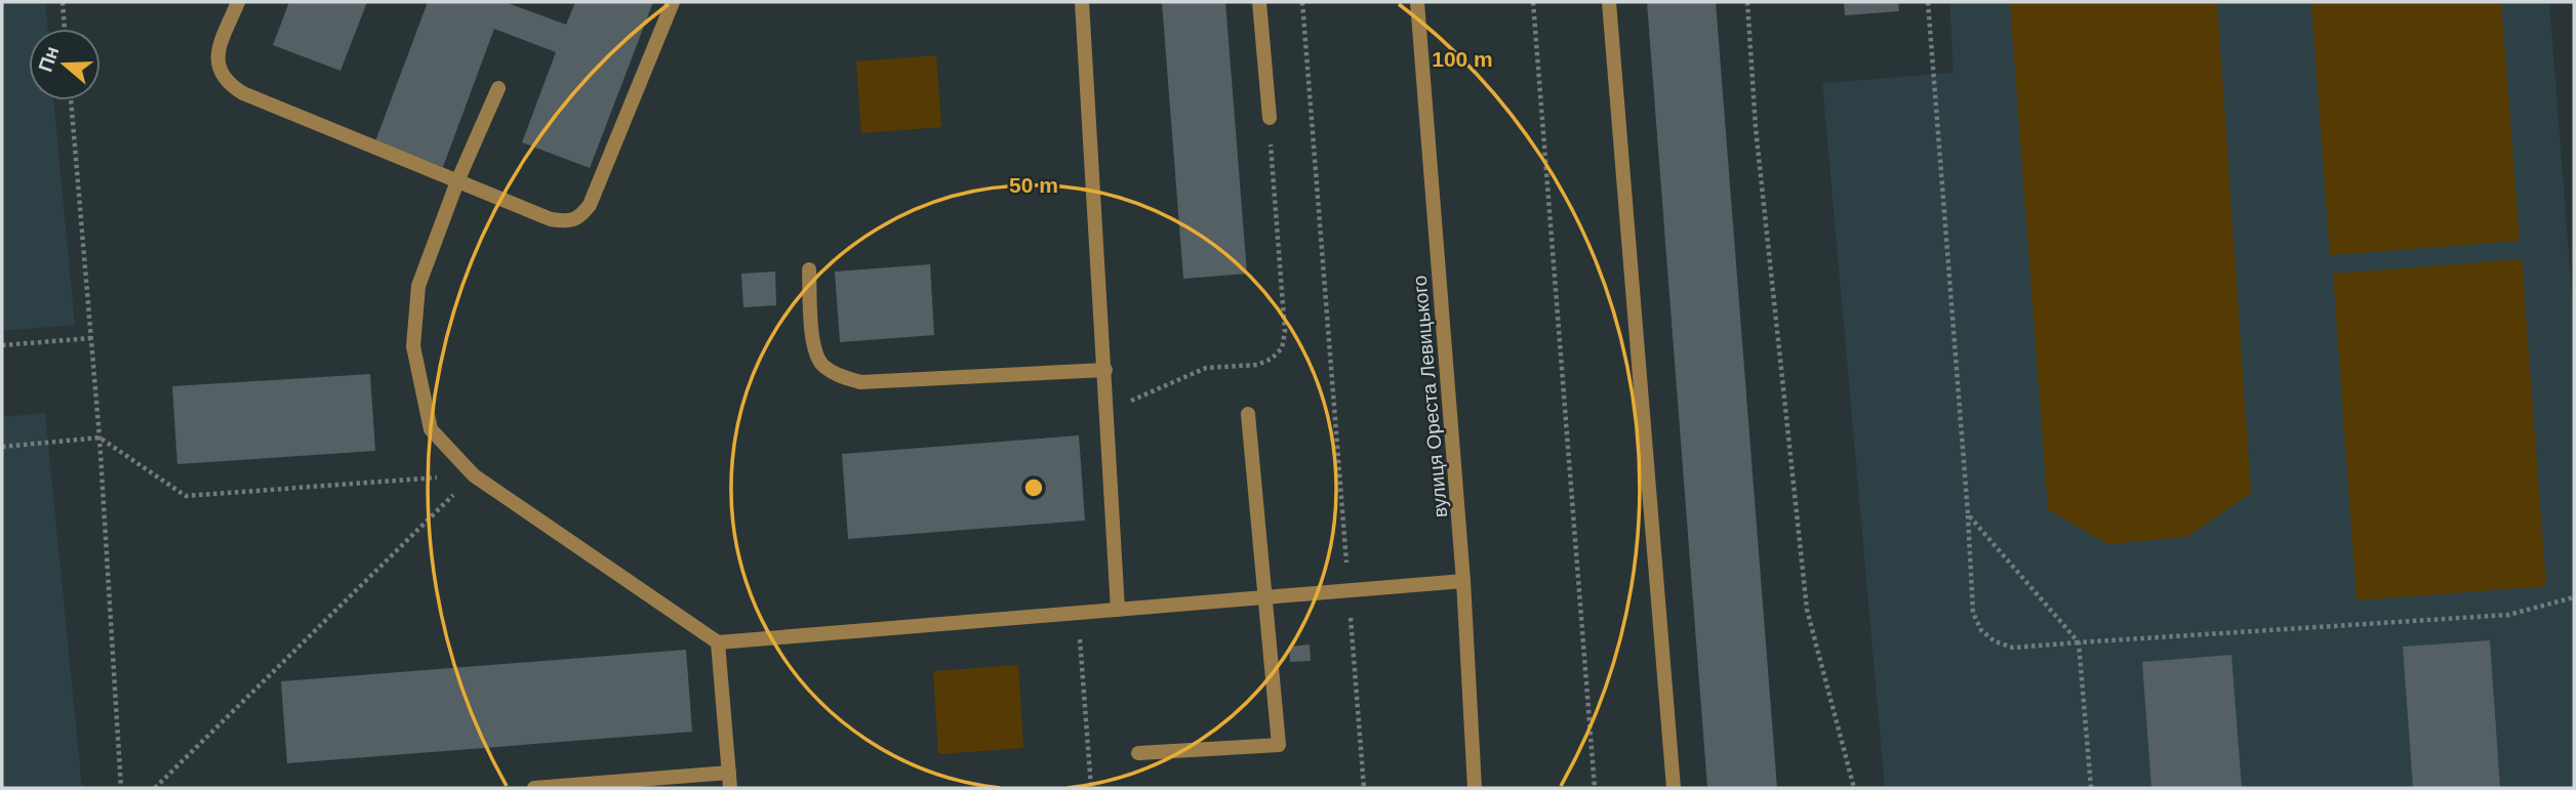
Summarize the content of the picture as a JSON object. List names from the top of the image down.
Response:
{
  "streets": {
    "street": ["вулиця Ореста Левицького"]
  },
  "north": "left",
  "rings": ["100 m", "50 m"]
}
